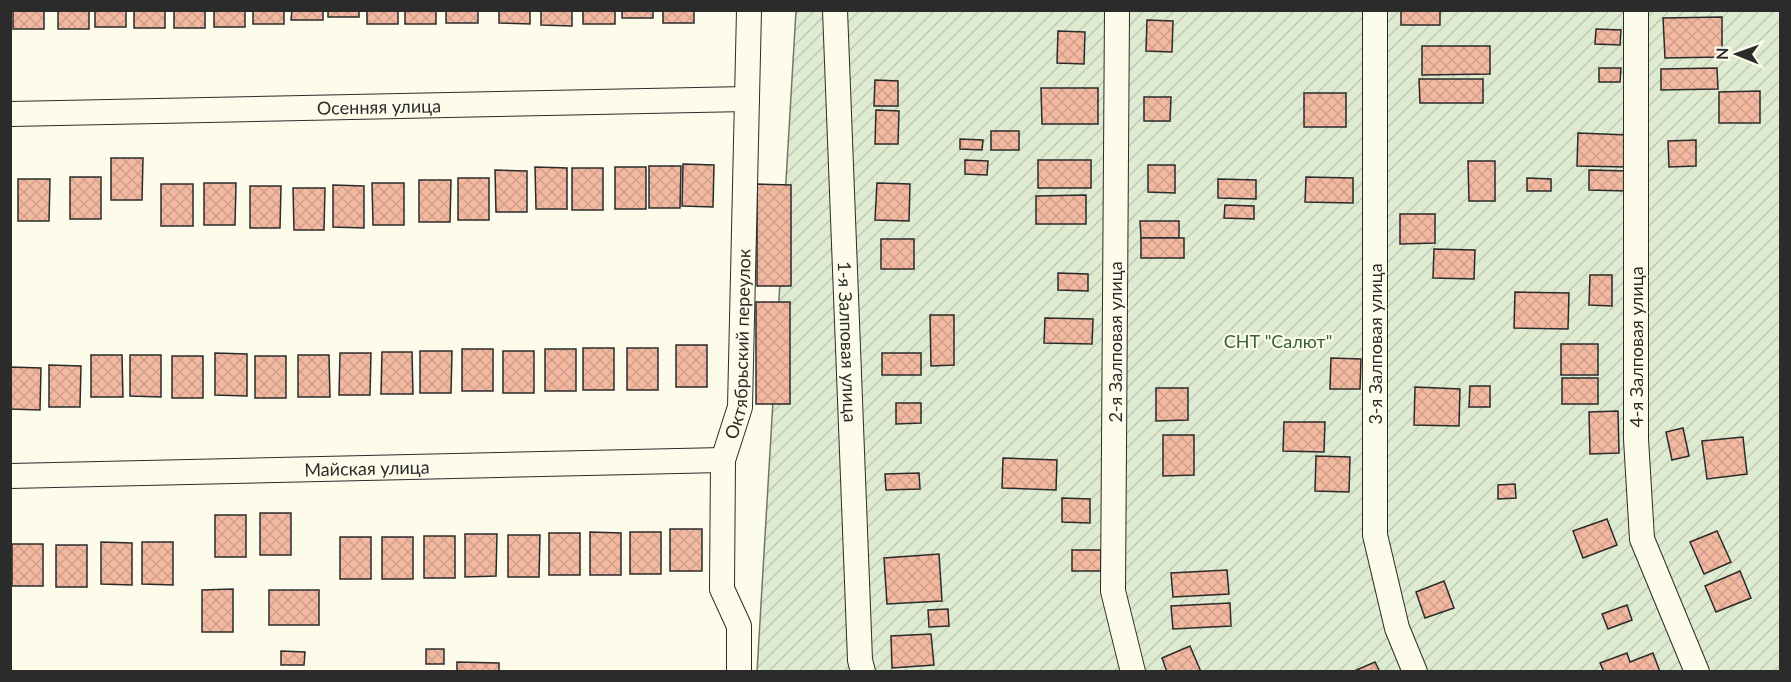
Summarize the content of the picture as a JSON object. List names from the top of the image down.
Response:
{
  "streets": {
    "street": [
      "Осенняя улица",
      "1-я Залповая улица",
      "2-я Залповая улица",
      "Октябрьский переулок",
      "3-я Залповая улица",
      "4-я Залповая улица",
      "Майская улица"
    ]
  },
  "crossings": [
    ["Осенняя улица", "Октябрьский переулок"],
    ["Октябрьский переулок", "Майская улица"]
  ],
  "parks": ["СНТ \"Салют\""],
  "north": "left"
}
